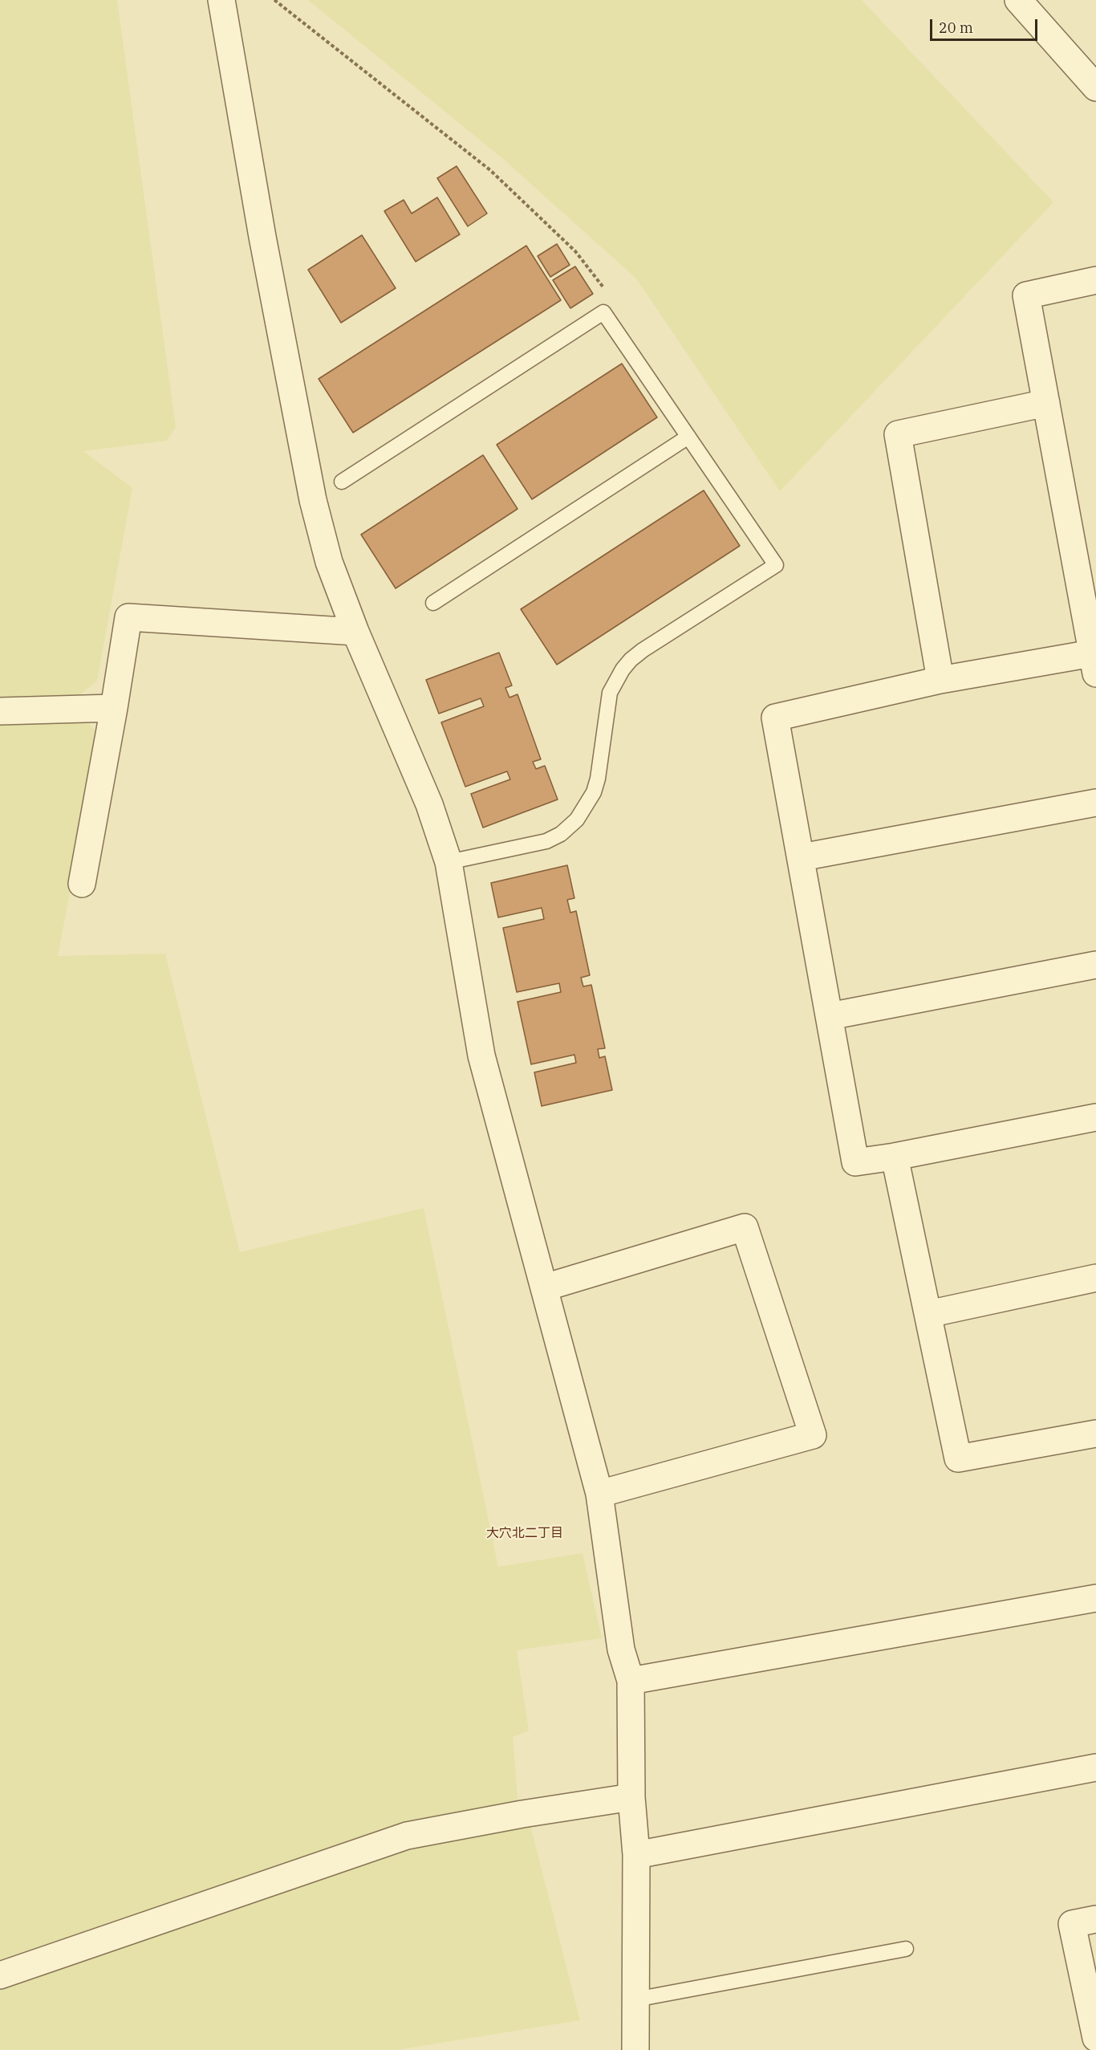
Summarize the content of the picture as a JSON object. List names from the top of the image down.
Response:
{
  "districts": ["大穴北二丁目"],
  "scale_bar": "20 m"
}
